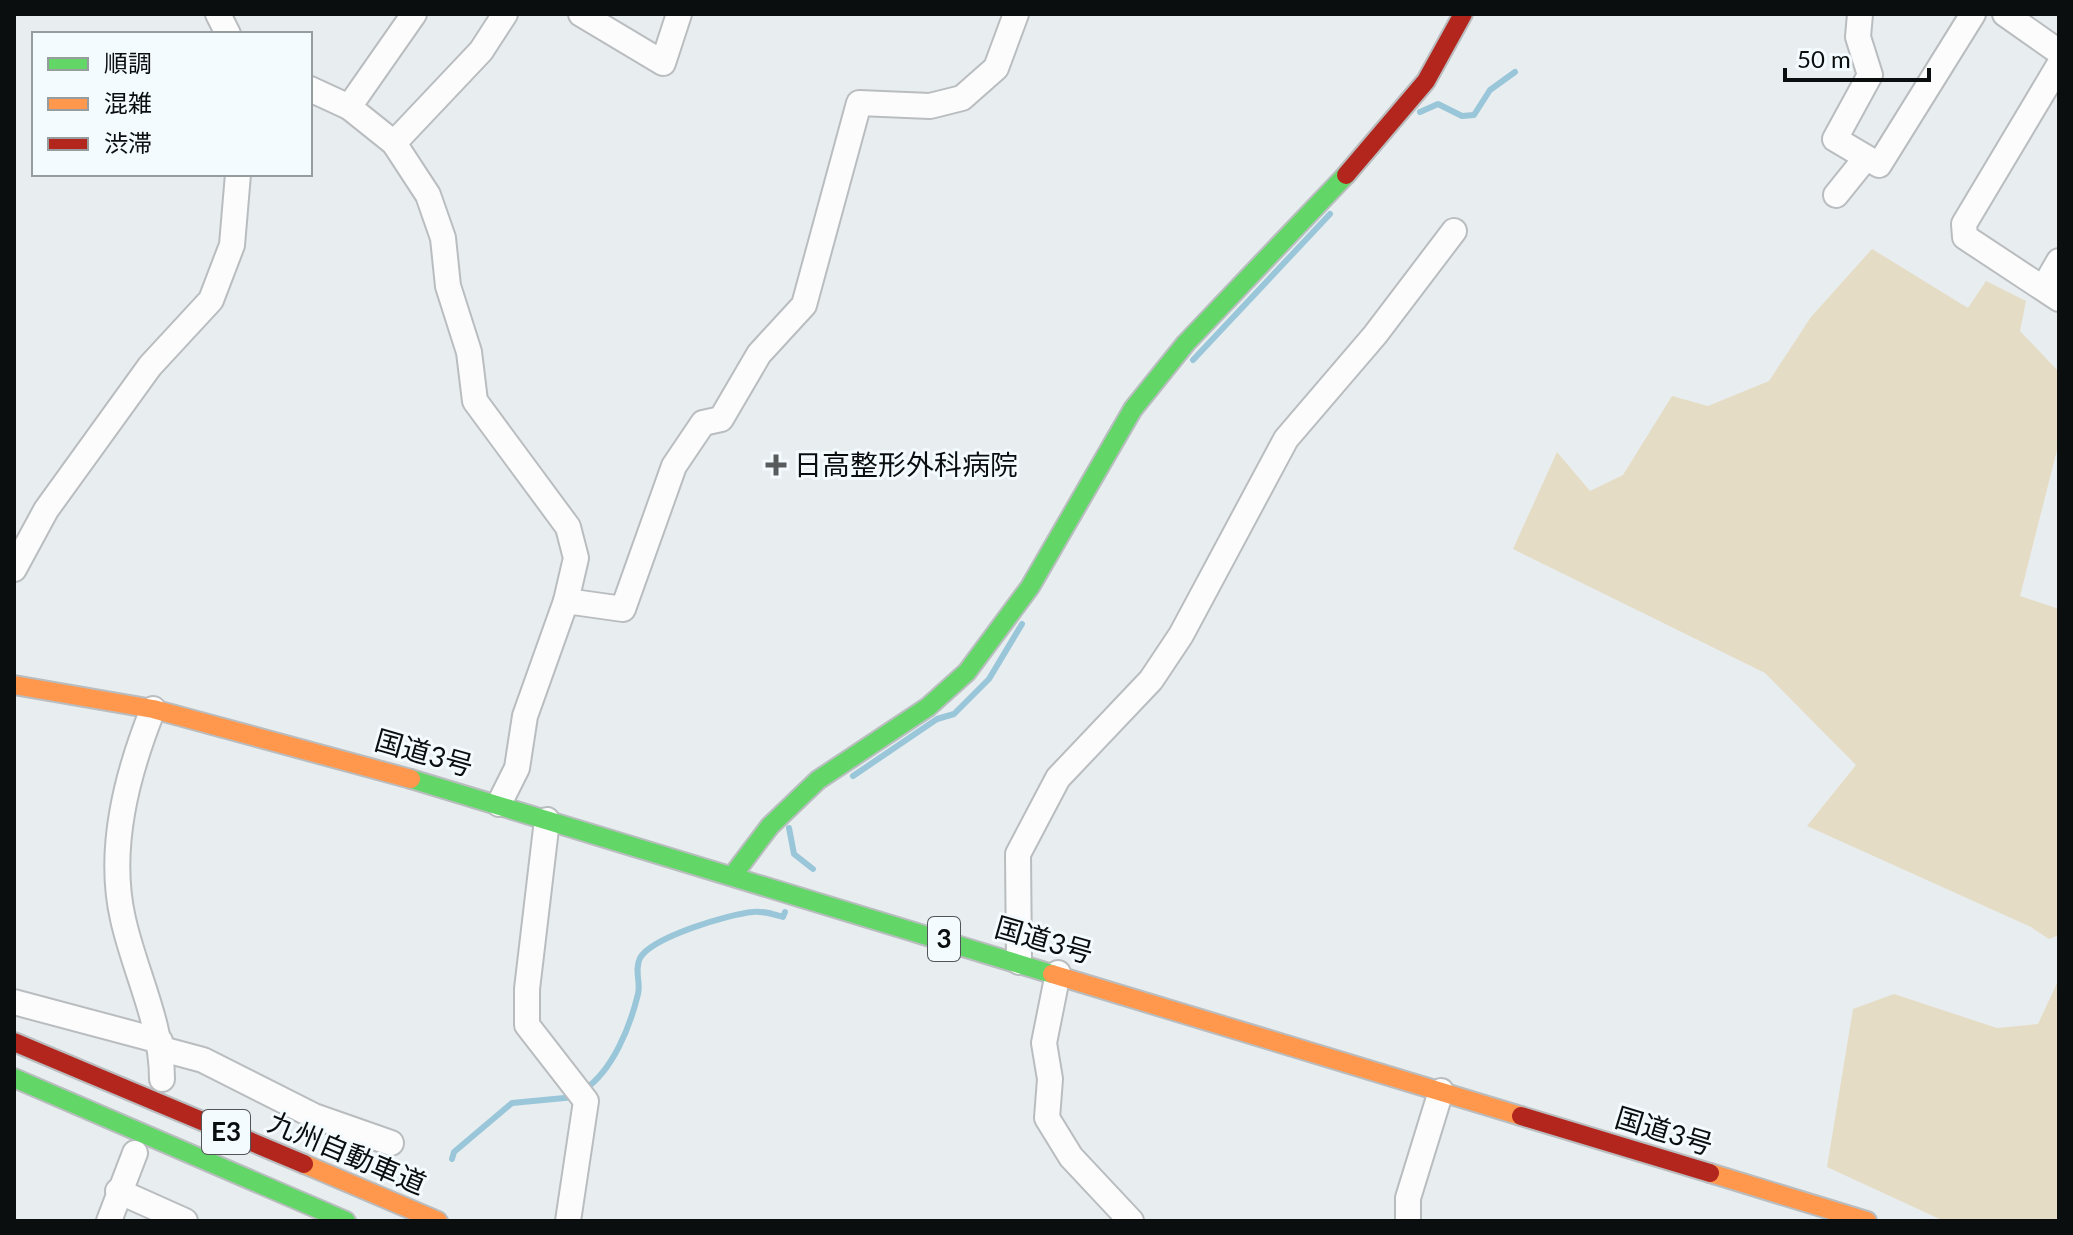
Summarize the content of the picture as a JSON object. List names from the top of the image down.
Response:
{
  "streets": {
    "main road": [
      "国道3号",
      "3",
      "E3",
      "九州自動車道"
    ]
  },
  "places": {
    "health": ["日高整形外科病院"]
  },
  "legend": ["順調", "混雑", "渋滞"],
  "scale_bar": "50 m"
}
